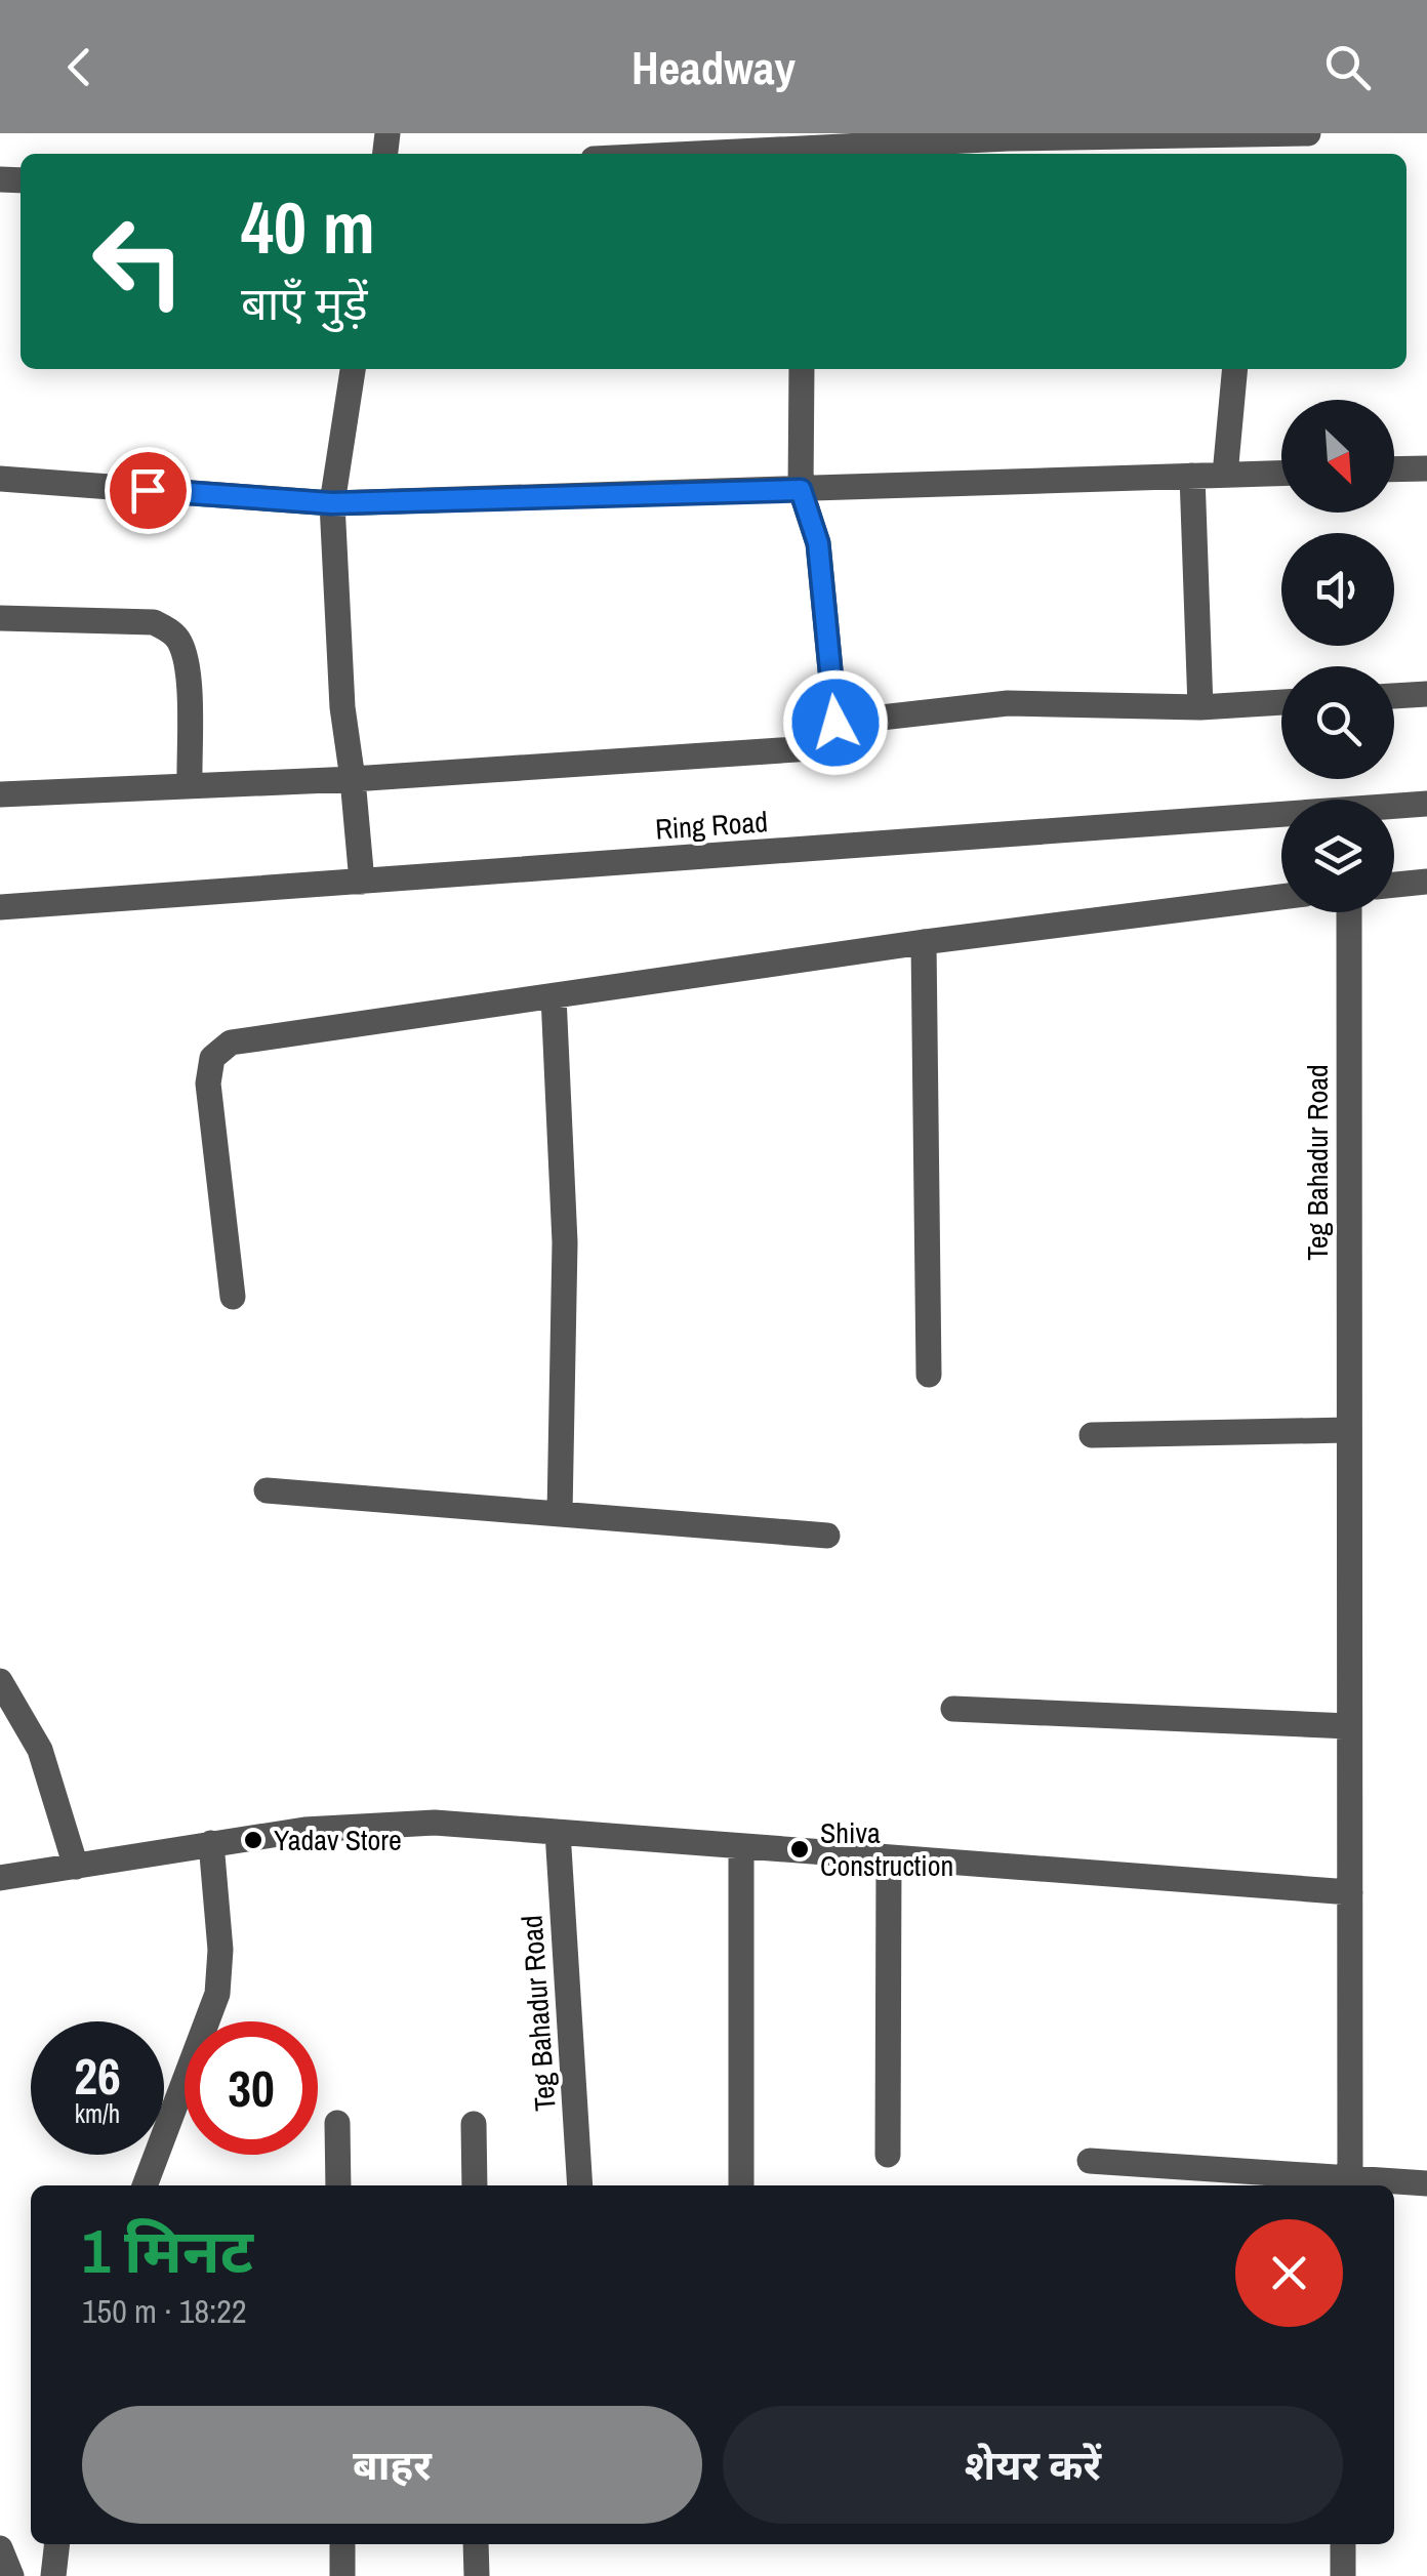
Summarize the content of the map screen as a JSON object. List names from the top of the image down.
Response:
{
  "streets": {
    "street": ["Ring Road", "Teg Bahadur Road"]
  },
  "places": ["Yadav Store", "Shiva Construction"],
  "north": "bottom right",
  "page": {
    "header": "Headway",
    "turn": ["40 m", "बाएँ मुड़ें"],
    "speed": "26 km/h",
    "limit": "30",
    "heading": ["1 मिनट", "150 m · 18:22"],
    "buttons": ["बाहर", "शेयर करें"]
  }
}
